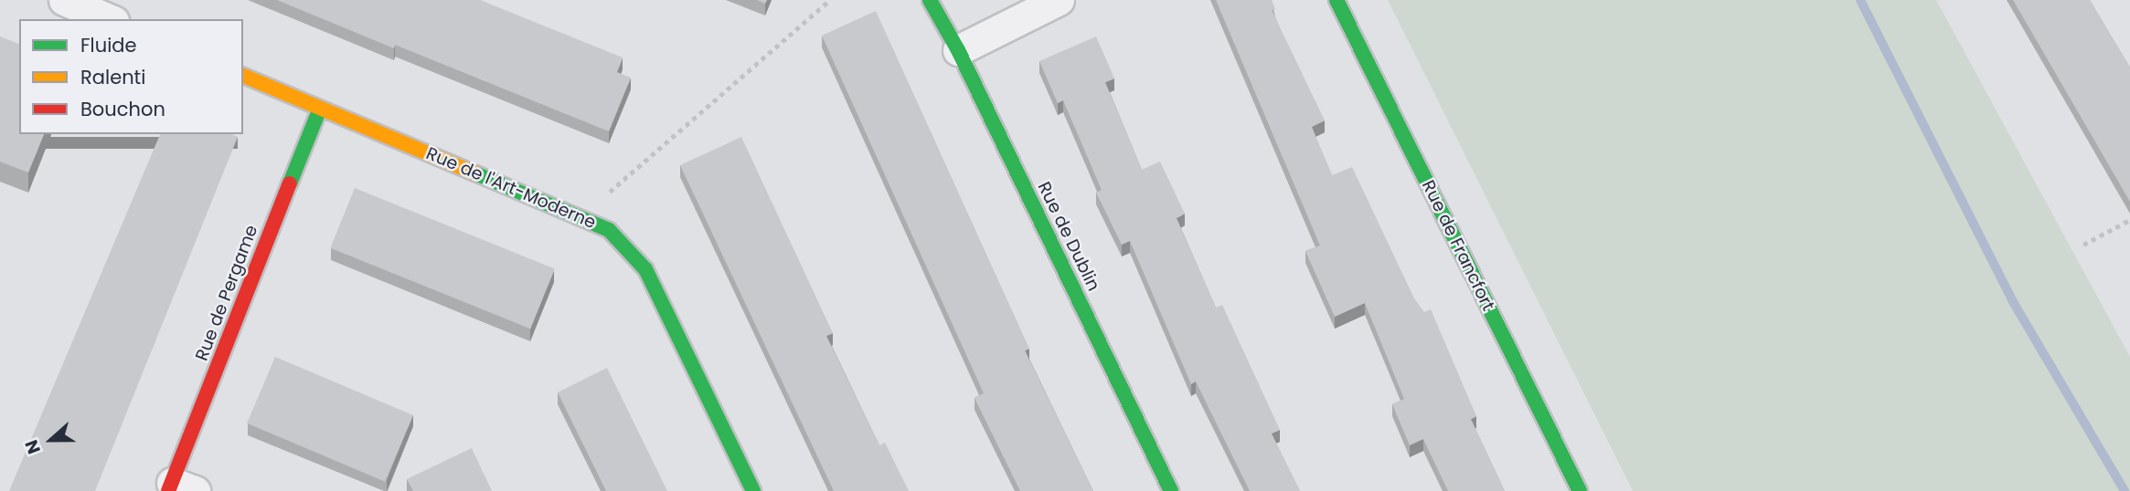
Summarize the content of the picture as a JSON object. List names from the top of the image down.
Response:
{
  "streets": {
    "street": [
      "Rue de l'Art-Moderne",
      "Rue de Dublin",
      "Rue de Francfort",
      "Rue de Pergame"
    ]
  },
  "crossings": [
    ["Rue de l'Art-Moderne", "Rue de Pergame"]
  ],
  "legend": ["Fluide", "Ralenti", "Bouchon"],
  "north": "left"
}
